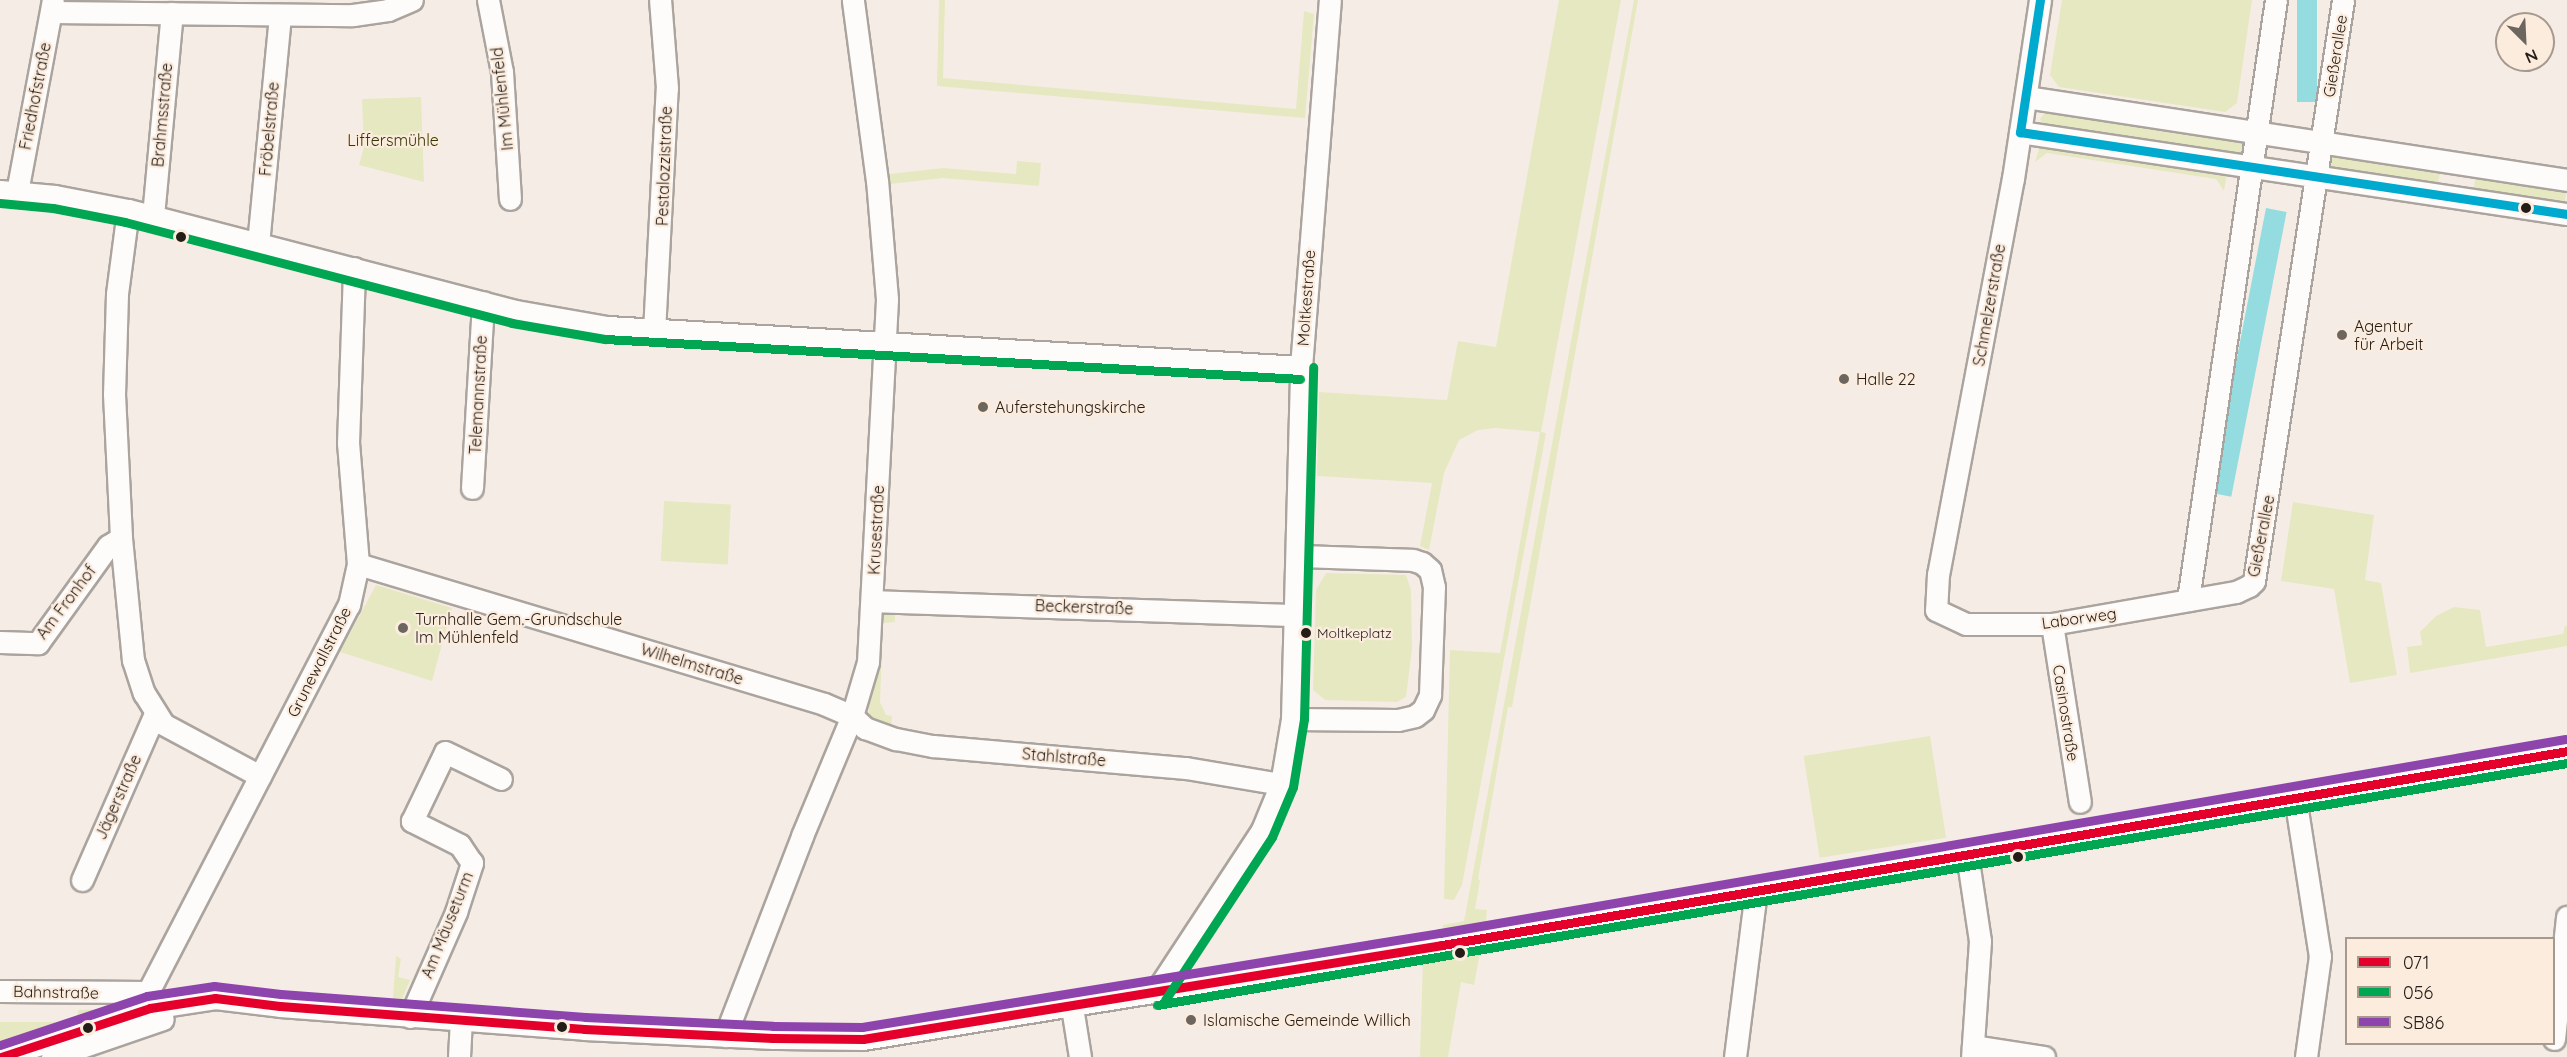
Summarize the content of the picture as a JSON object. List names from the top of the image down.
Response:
{
  "streets": {
    "street": [
      "Gießerallee",
      "Friedhofstraße",
      "Im Mühlenfeld",
      "Brahmsstraße",
      "Fröbelstraße",
      "Pestalozzistraße",
      "Moltkestraße",
      "Schmelzerstraße",
      "Telemannstraße",
      "Krusestraße",
      "Am Fronhof",
      "Beckerstraße",
      "Laborweg",
      "Grunewallstraße",
      "Wilhelmstraße",
      "Casinostraße",
      "Stahlstraße",
      "Jägerstraße",
      "Am Mäuseturm",
      "Bahnstraße"
    ]
  },
  "crossings": [
    ["Gießerallee", "Laborweg"],
    ["Moltkestraße", "Beckerstraße"],
    ["Moltkestraße", "Stahlstraße"],
    ["Moltkestraße", "Bahnstraße"],
    ["Schmelzerstraße", "Laborweg"],
    ["Krusestraße", "Beckerstraße"],
    ["Krusestraße", "Wilhelmstraße"],
    ["Krusestraße", "Stahlstraße"],
    ["Krusestraße", "Bahnstraße"],
    ["Laborweg", "Casinostraße"],
    ["Grunewallstraße", "Wilhelmstraße"],
    ["Grunewallstraße", "Bahnstraße"],
    ["Wilhelmstraße", "Stahlstraße"],
    ["Am Mäuseturm", "Bahnstraße"]
  ],
  "parks": ["Liffersmühle"],
  "places": [
    "Agentur für Arbeit",
    "Halle 22",
    "Auferstehungskirche",
    "Turnhalle Gem.-Grundschule Im Mühlenfeld",
    "Moltkeplatz",
    "Islamische Gemeinde Willich"
  ],
  "lines": ["transit line 056", "transit line SB86", "transit line 071"],
  "legend": ["071", "056", "SB86"],
  "north": "bottom right"
}
